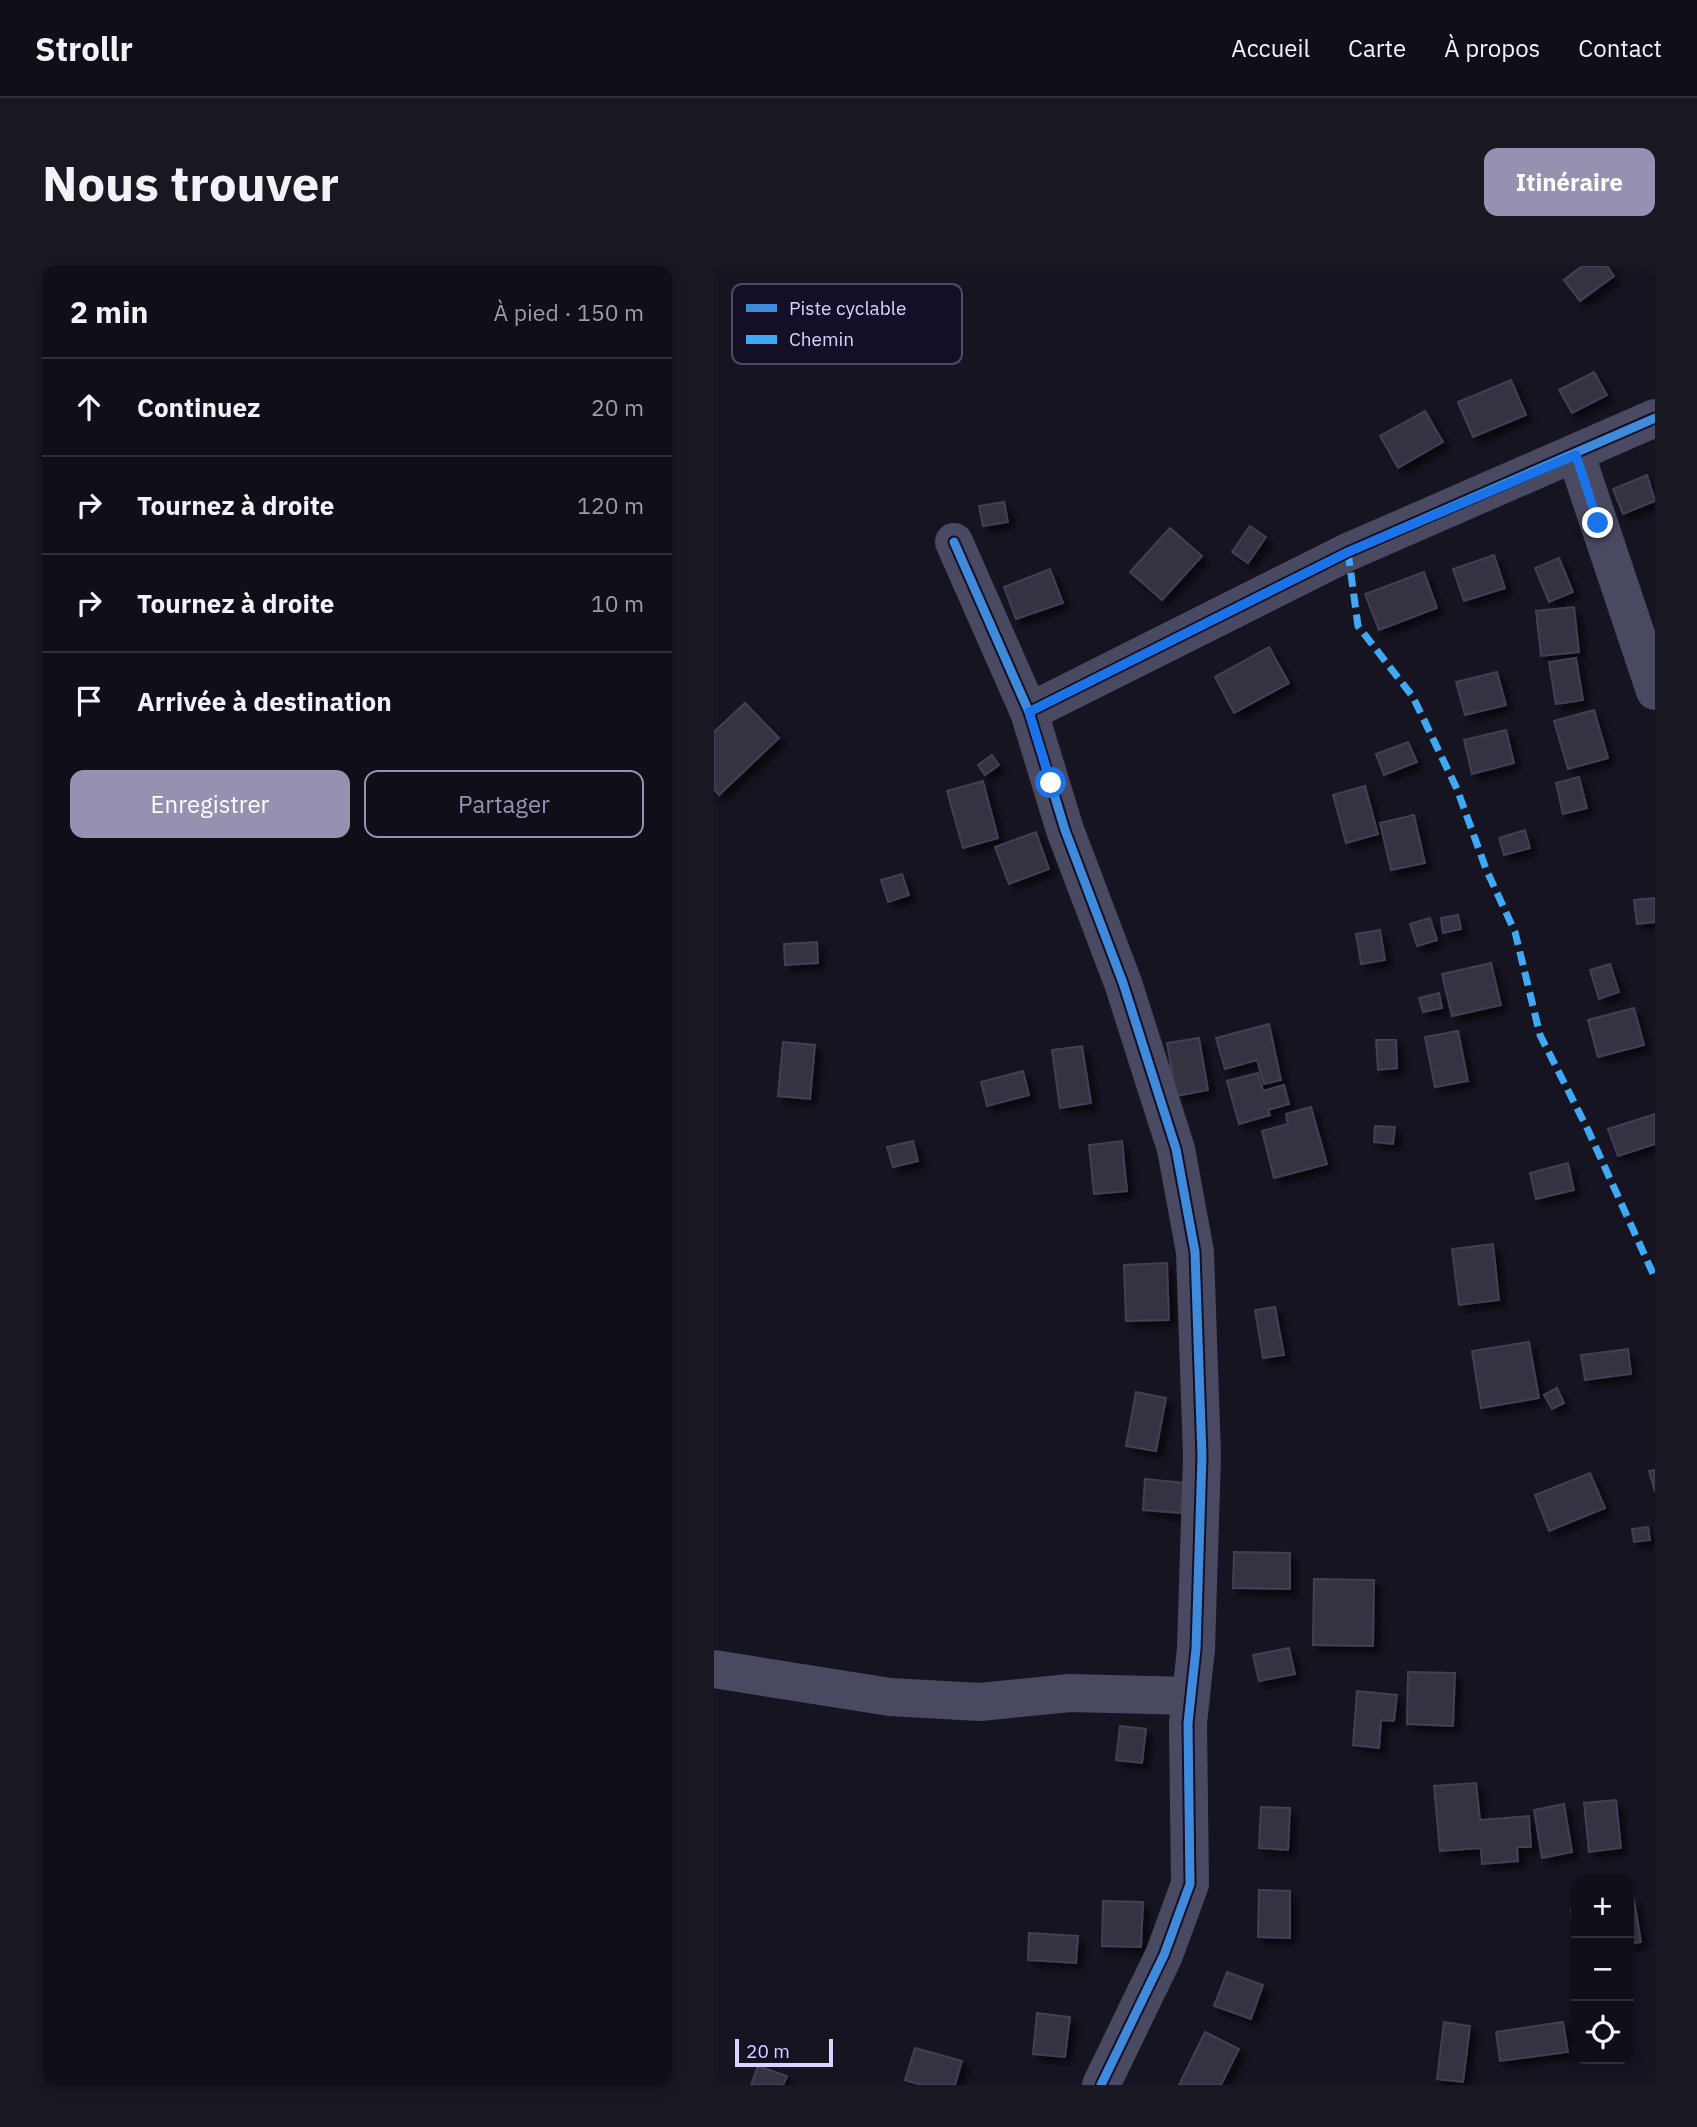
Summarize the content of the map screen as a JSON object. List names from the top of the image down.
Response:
{
  "legend": ["Piste cyclable", "Chemin"],
  "scale_bar": "20 m",
  "page": {
    "header": "Strollr",
    "nav": [
      "Accueil",
      "Carte",
      "À propos",
      "Contact"
    ],
    "buttons": [
      "Itinéraire",
      ["Enregistrer", "Partager"]
    ],
    "title": "Nous trouver",
    "heading": ["2 min", "À pied · 150 m"],
    "list": [
      ["Continuez", "20 m"],
      ["Tournez à droite", "120 m"],
      ["Tournez à droite", "10 m"],
      "Arrivée à destination"
    ],
    "map_buttons": ["+", "−"],
    "scale": "20 m"
  }
}
